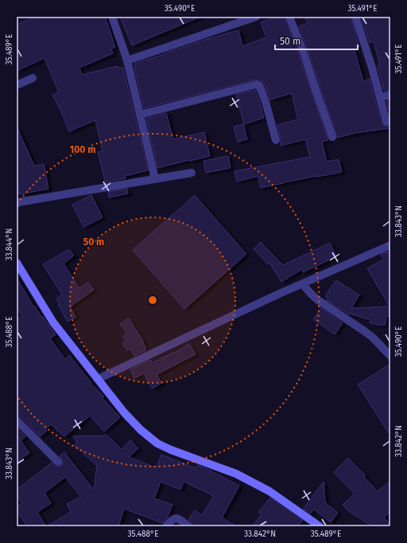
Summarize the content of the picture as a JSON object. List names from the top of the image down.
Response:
{
  "scale_bar": "50 m",
  "coordinates": [
    "35.490°E",
    "35.491°E",
    "35.489°E",
    "33.843°N",
    "33.844°N",
    "35.488°E",
    "33.842°N"
  ],
  "rings": ["100 m", "50 m"]
}
